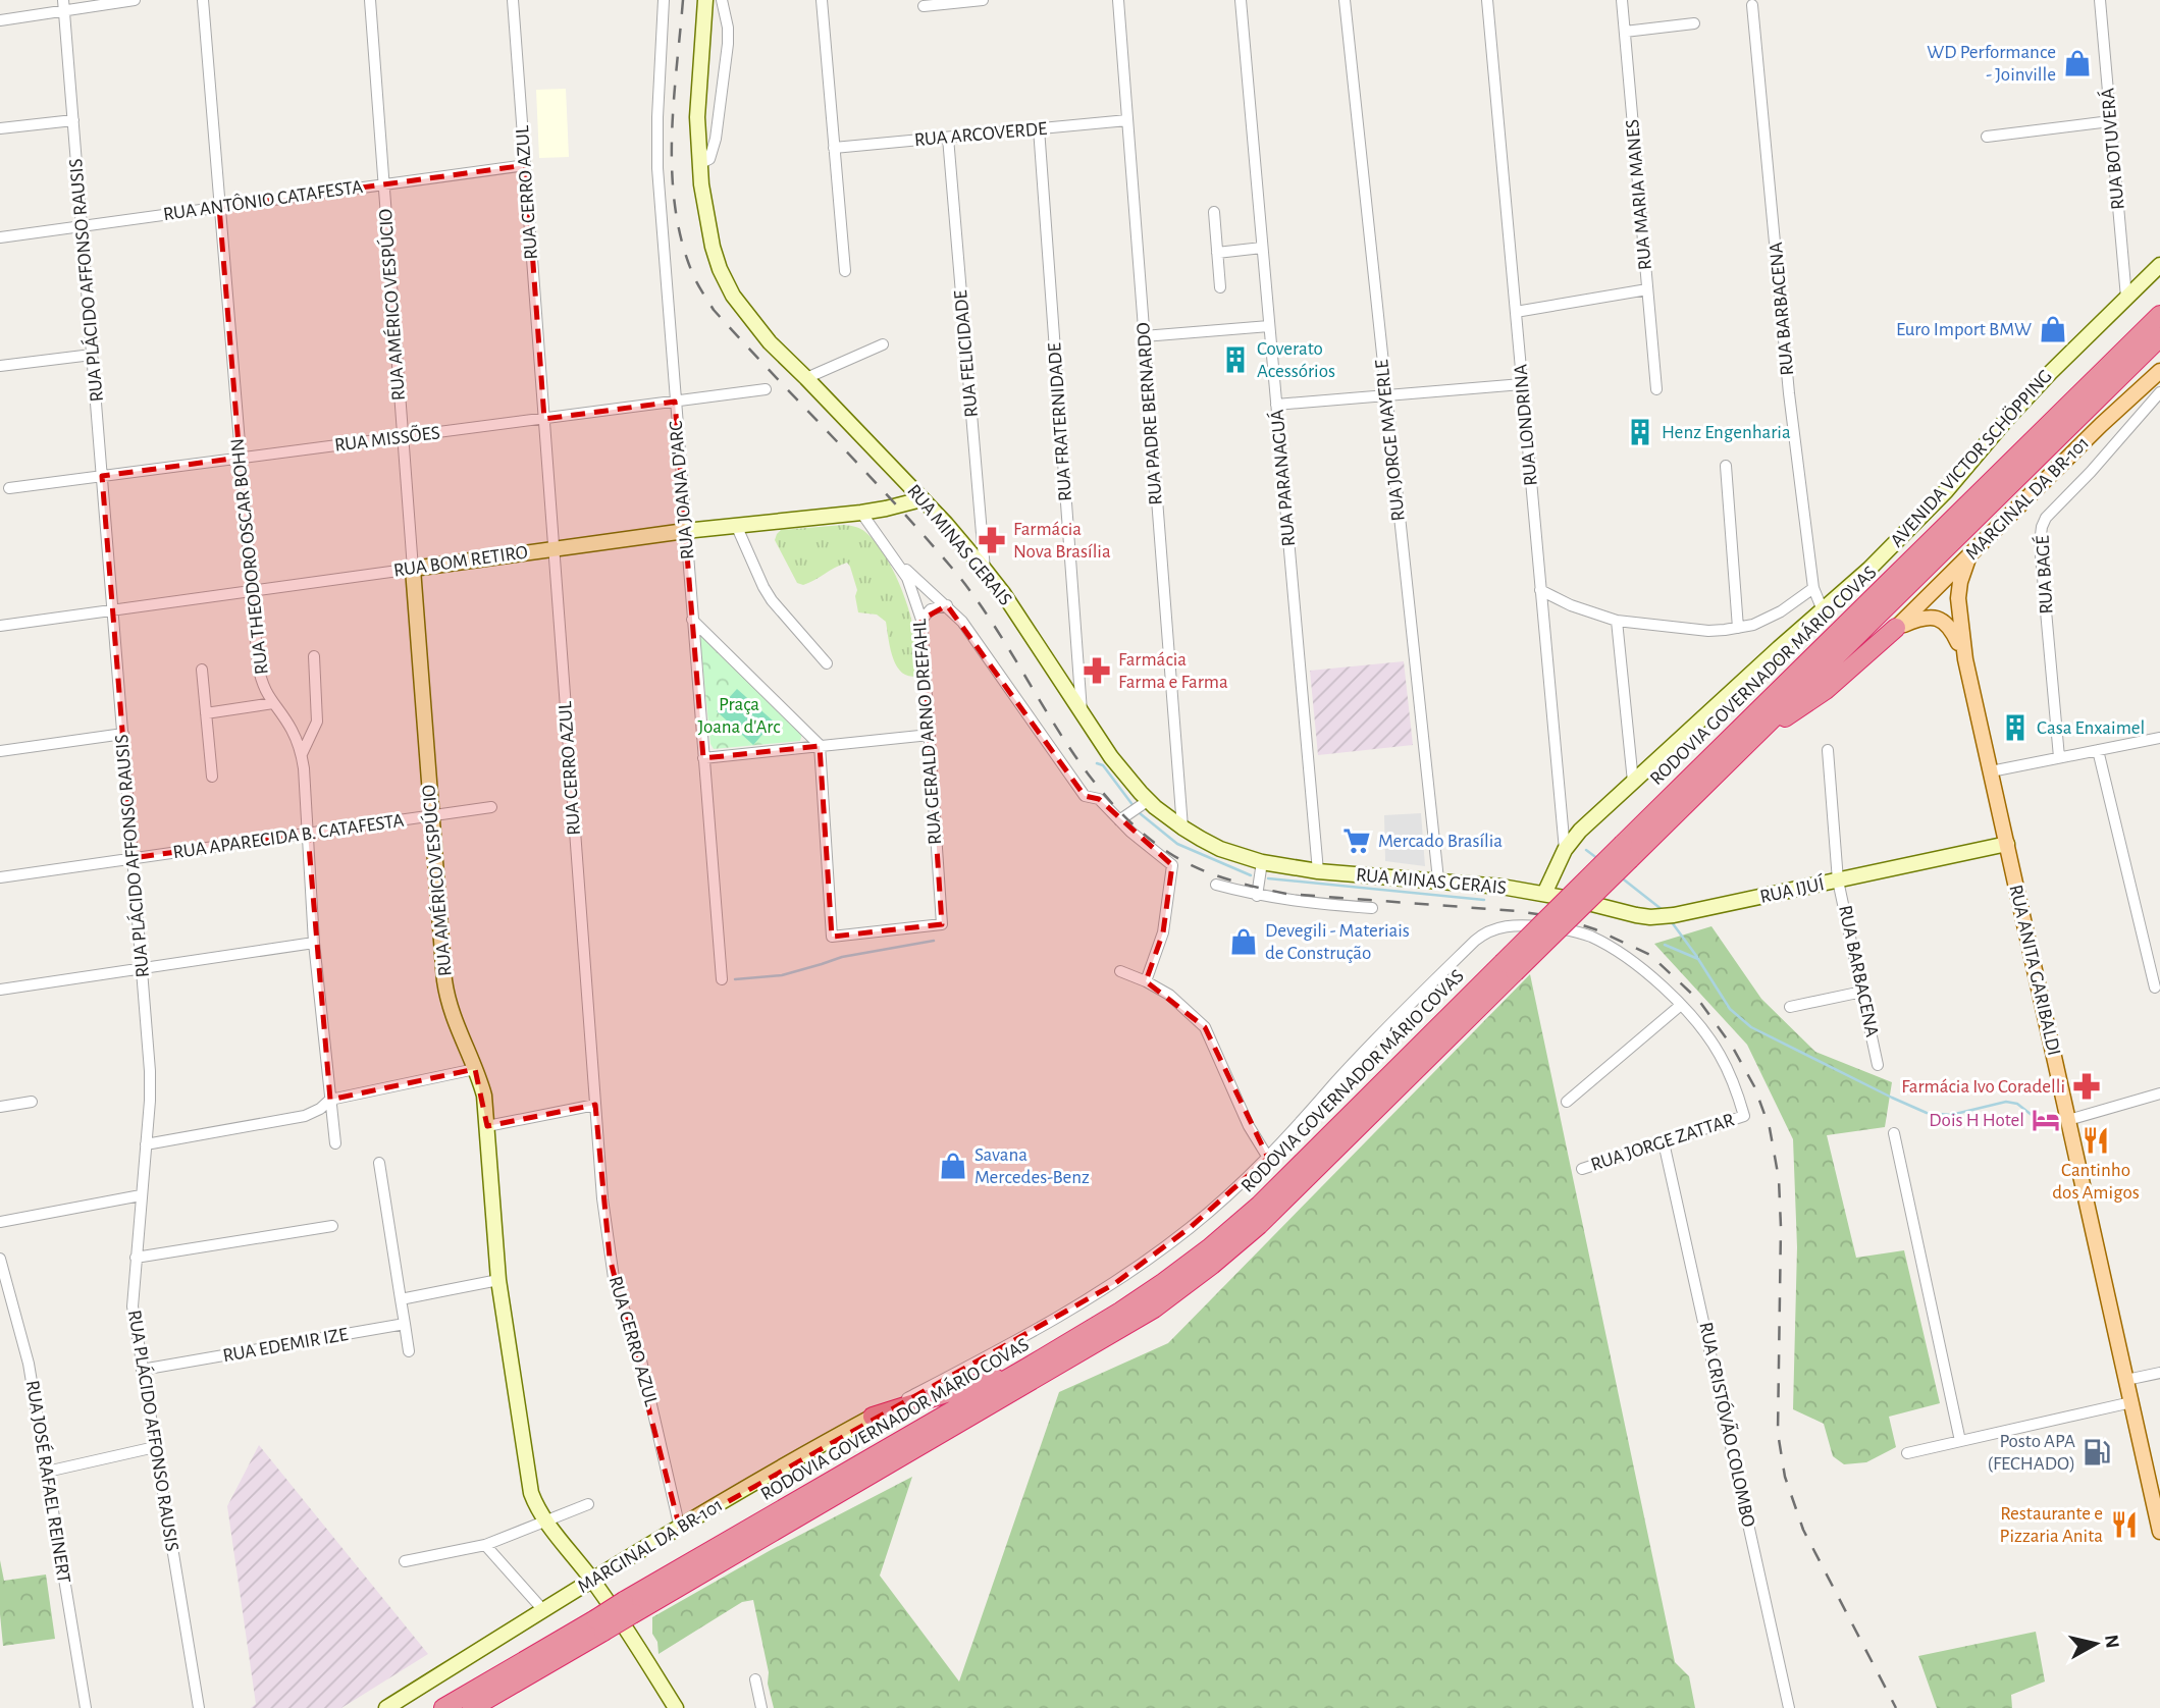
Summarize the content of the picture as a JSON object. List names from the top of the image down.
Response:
{
  "streets": {
    "highway": ["RODOVIA GOVERNADOR MÁRIO COVAS"],
    "main road": [
      "RUA AMÉRICO VESPÚCIO",
      "AVENIDA VICTOR SCHÖPPING",
      "MARGINAL DA BR-101",
      "RUA MINAS GERAIS",
      "RUA BOM RETIRO",
      "RUA IJUÍ",
      "RUA ANITA GARIBALDI"
    ],
    "street": [
      "RUA ARCOVERDE",
      "RUA BOTUVERÁ",
      "RUA CERRO AZUL",
      "RUA MARIA MANES",
      "RUA ANTÔNIO CATAFESTA",
      "RUA PLÁCIDO AFFONSO RAUSIS",
      "RUA BARBACENA",
      "RUA FELICIDADE",
      "RUA PADRE BERNARDO",
      "RUA FRATERNIDADE",
      "RUA LONDRINA",
      "RUA MISSÕES",
      "RUA JORGE MAYERLE",
      "RUA PARANAGUÁ",
      "RUA JOANA D'ARC",
      "RUA THEODORO OSCAR BOHN",
      "RUA BAGÉ",
      "RUA GERALD ARNO DREFAHL",
      "RUA APARECIDA B. CATAFESTA",
      "RUA JORGE ZATTAR",
      "RUA EDEMIR IZE",
      "RUA CRISTÓVÃO COLOMBO",
      "RUA JOSÉ RAFAEL REINERT"
    ]
  },
  "crossings": [
    ["RUA ARCOVERDE", "RUA FELICIDADE"],
    ["RUA ARCOVERDE", "RUA PADRE BERNARDO"],
    ["RUA ARCOVERDE", "RUA FRATERNIDADE"],
    ["RUA BOTUVERÁ", "AVENIDA VICTOR SCHÖPPING"],
    ["RUA CERRO AZUL", "RUA ANTÔNIO CATAFESTA"],
    ["RUA CERRO AZUL", "RUA MISSÕES"],
    ["RUA CERRO AZUL", "MARGINAL DA BR-101"],
    ["RUA CERRO AZUL", "RUA BOM RETIRO"],
    ["RUA ANTÔNIO CATAFESTA", "RUA PLÁCIDO AFFONSO RAUSIS"],
    ["RUA ANTÔNIO CATAFESTA", "RUA AMÉRICO VESPÚCIO"],
    ["RUA ANTÔNIO CATAFESTA", "RUA THEODORO OSCAR BOHN"],
    ["RUA PLÁCIDO AFFONSO RAUSIS", "RUA MISSÕES"],
    ["RUA PLÁCIDO AFFONSO RAUSIS", "RUA BOM RETIRO"],
    ["RUA PLÁCIDO AFFONSO RAUSIS", "RUA APARECIDA B. CATAFESTA"],
    ["RUA PLÁCIDO AFFONSO RAUSIS", "RUA EDEMIR IZE"],
    ["RUA AMÉRICO VESPÚCIO", "RUA MISSÕES"],
    ["RUA AMÉRICO VESPÚCIO", "MARGINAL DA BR-101"],
    ["RUA AMÉRICO VESPÚCIO", "RUA BOM RETIRO"],
    ["RUA AMÉRICO VESPÚCIO", "RUA APARECIDA B. CATAFESTA"],
    ["RUA BARBACENA", "AVENIDA VICTOR SCHÖPPING"],
    ["RUA BARBACENA", "RUA IJUÍ"],
    ["RUA FELICIDADE", "RUA MINAS GERAIS"],
    ["RUA PADRE BERNARDO", "RUA MINAS GERAIS"],
    ["RUA FRATERNIDADE", "RUA MINAS GERAIS"],
    ["RUA LONDRINA", "AVENIDA VICTOR SCHÖPPING"],
    ["RUA MISSÕES", "RUA JOANA D'ARC"],
    ["RUA MISSÕES", "RUA THEODORO OSCAR BOHN"],
    ["RUA JORGE MAYERLE", "RUA MINAS GERAIS"],
    ["AVENIDA VICTOR SCHÖPPING", "RUA MINAS GERAIS"],
    ["RUA PARANAGUÁ", "RUA MINAS GERAIS"],
    ["RUA JOANA D'ARC", "RUA BOM RETIRO"],
    ["MARGINAL DA BR-101", "RUA ANITA GARIBALDI"],
    ["MARGINAL DA BR-101", "RUA JORGE ZATTAR"],
    ["RUA MINAS GERAIS", "RUA BOM RETIRO"],
    ["RUA MINAS GERAIS", "RUA IJUÍ"],
    ["RUA THEODORO OSCAR BOHN", "RUA BOM RETIRO"],
    ["RUA THEODORO OSCAR BOHN", "RUA APARECIDA B. CATAFESTA"],
    ["RUA BOM RETIRO", "RUA GERALD ARNO DREFAHL"],
    ["RUA IJUÍ", "RUA ANITA GARIBALDI"],
    ["RUA JORGE ZATTAR", "RUA CRISTÓVÃO COLOMBO"]
  ],
  "parks": ["Praça Joana d'Arc"],
  "places": {
    "shop": [
      "WD Performance - Joinville",
      "Euro Import BMW",
      "Devegili - Materiais de Construção",
      "Savana Mercedes-Benz"
    ],
    "building": ["Coverato Acessórios", "Henz Engenharia", "Casa Enxaimel"],
    "pharmacy": ["Farmácia Nova Brasília", "Farmácia Farma e Farma", "Farmácia Ivo Coradelli"],
    "supermarket": ["Mercado Brasília"],
    "hotel": ["Dois H Hotel"],
    "restaurant": ["Cantinho dos Amigos", "Restaurante e Pizzaria Anita"],
    "fuel station": ["Posto APA (FECHADO)"]
  },
  "north": "right"
}
